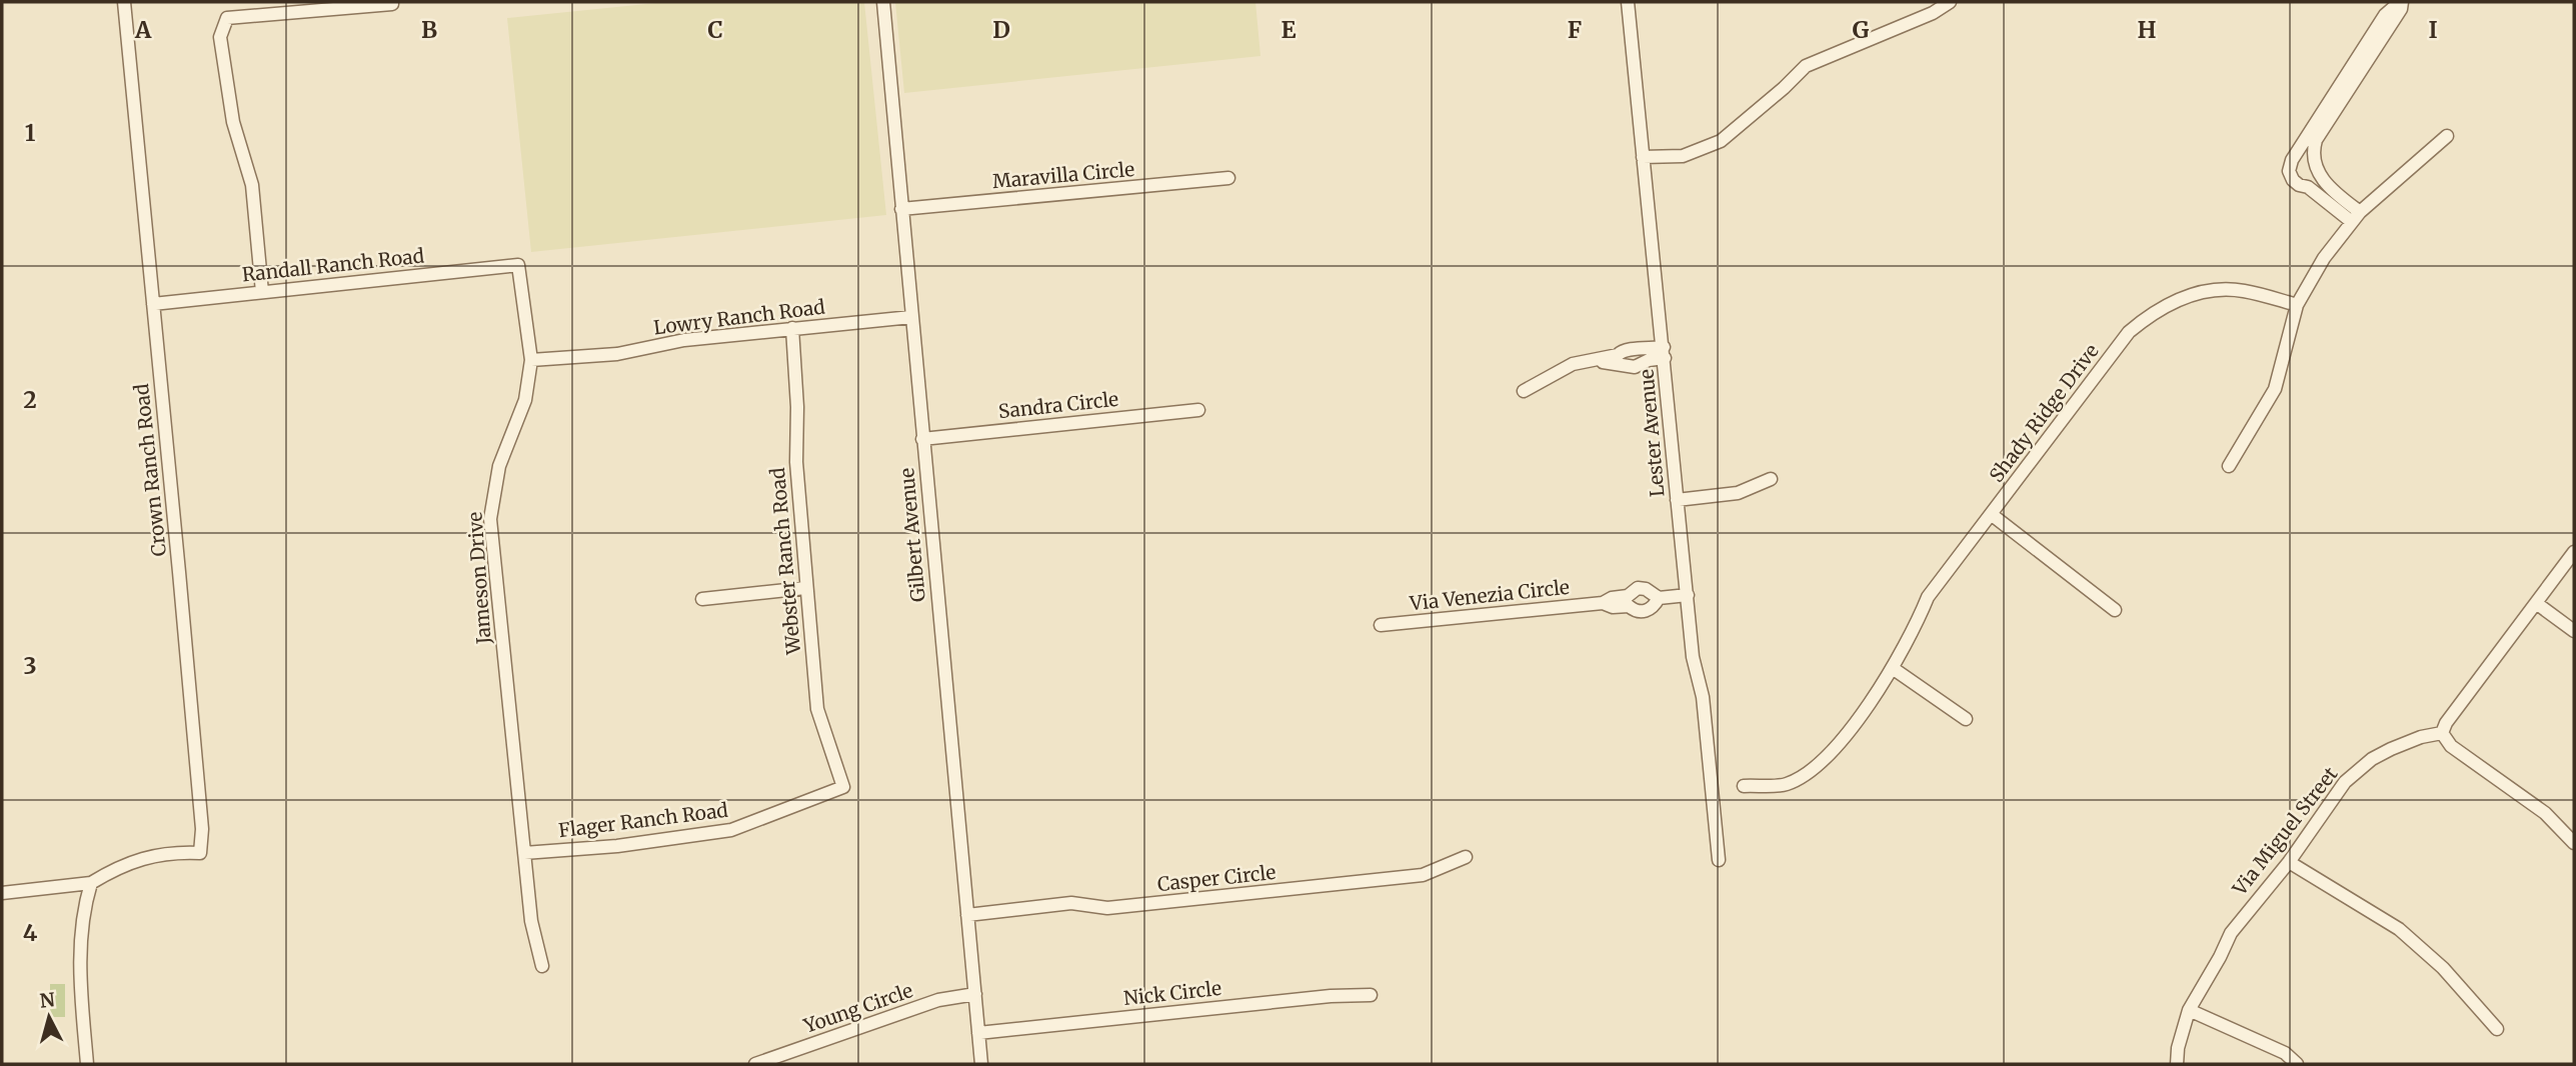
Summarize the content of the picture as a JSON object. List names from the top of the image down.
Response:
{
  "streets": {
    "street": [
      "Maravilla Circle",
      "Randall Ranch Road",
      "Lowry Ranch Road",
      "Sandra Circle",
      "Shady Ridge Drive",
      "Lester Avenue",
      "Crown Ranch Road",
      "Gilbert Avenue",
      "Webster Ranch Road",
      "Jameson Drive",
      "Via Venezia Circle",
      "Flager Ranch Road",
      "Via Miguel Street",
      "Casper Circle",
      "Nick Circle",
      "Young Circle"
    ]
  },
  "crossings": [
    ["Maravilla Circle", "Gilbert Avenue"],
    ["Randall Ranch Road", "Crown Ranch Road"],
    ["Randall Ranch Road", "Jameson Drive"],
    ["Lowry Ranch Road", "Gilbert Avenue"],
    ["Lowry Ranch Road", "Webster Ranch Road"],
    ["Lowry Ranch Road", "Jameson Drive"],
    ["Sandra Circle", "Gilbert Avenue"],
    ["Lester Avenue", "Via Venezia Circle"],
    ["Gilbert Avenue", "Casper Circle"],
    ["Gilbert Avenue", "Nick Circle"],
    ["Gilbert Avenue", "Young Circle"],
    ["Webster Ranch Road", "Flager Ranch Road"],
    ["Jameson Drive", "Flager Ranch Road"]
  ],
  "north": "top",
  "grid": {
    "columns": [
      "A",
      "B",
      "C",
      "D",
      "E",
      "F",
      "G",
      "H",
      "I"
    ],
    "rows": [
      "1",
      "2",
      "3",
      "4"
    ]
  }
}
